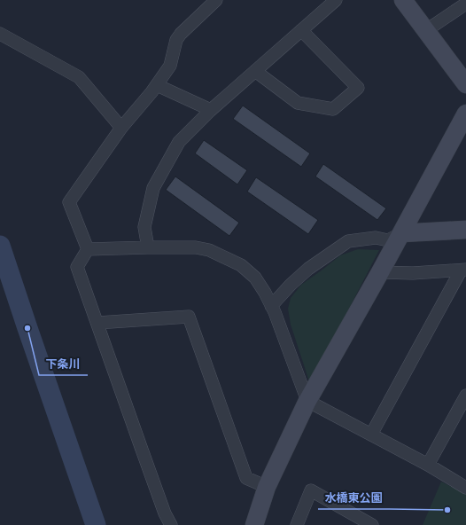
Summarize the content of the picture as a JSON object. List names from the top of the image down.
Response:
{
  "places": ["下条川", "水橋東公園"]
}
